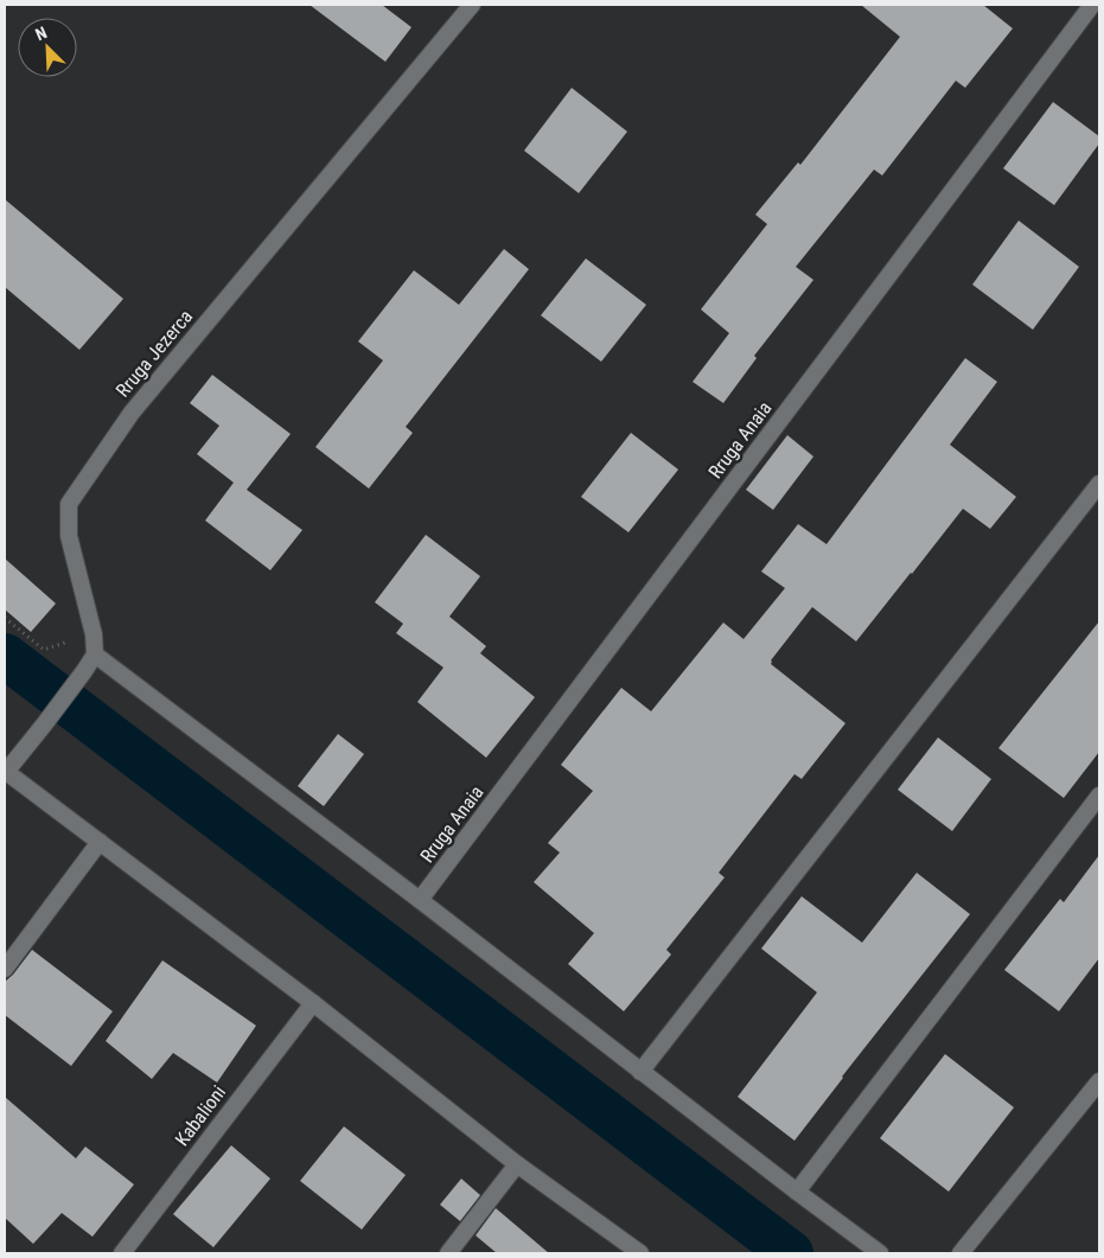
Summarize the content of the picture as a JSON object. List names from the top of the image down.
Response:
{
  "streets": {
    "street": ["Rruga Jezerca", "Rruga Anaia", "Kabalioni"]
  },
  "north": "top left"
}
